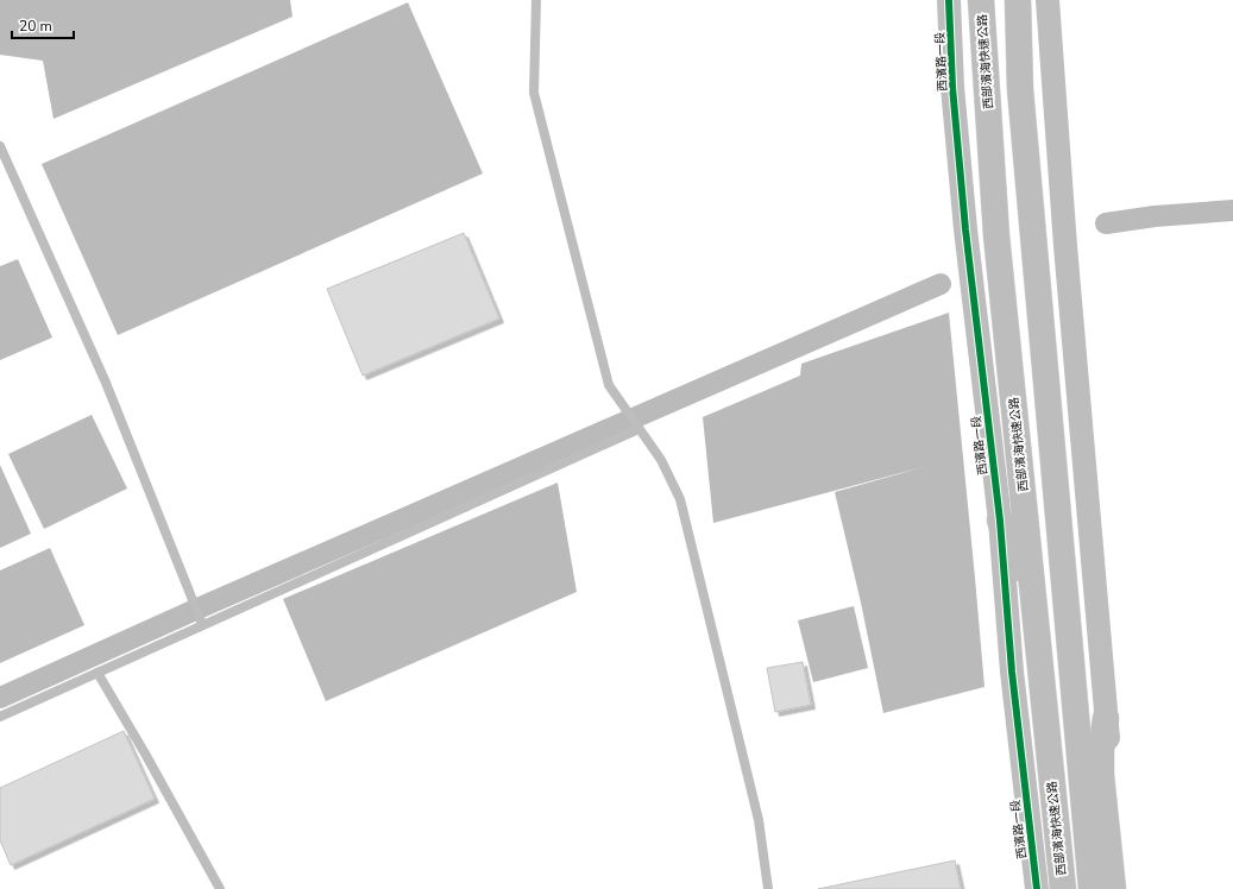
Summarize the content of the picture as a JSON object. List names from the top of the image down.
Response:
{
  "streets": {
    "highway": ["西部濱海快速公路"],
    "street": ["西濱路一段"]
  },
  "scale_bar": "20 m"
}
